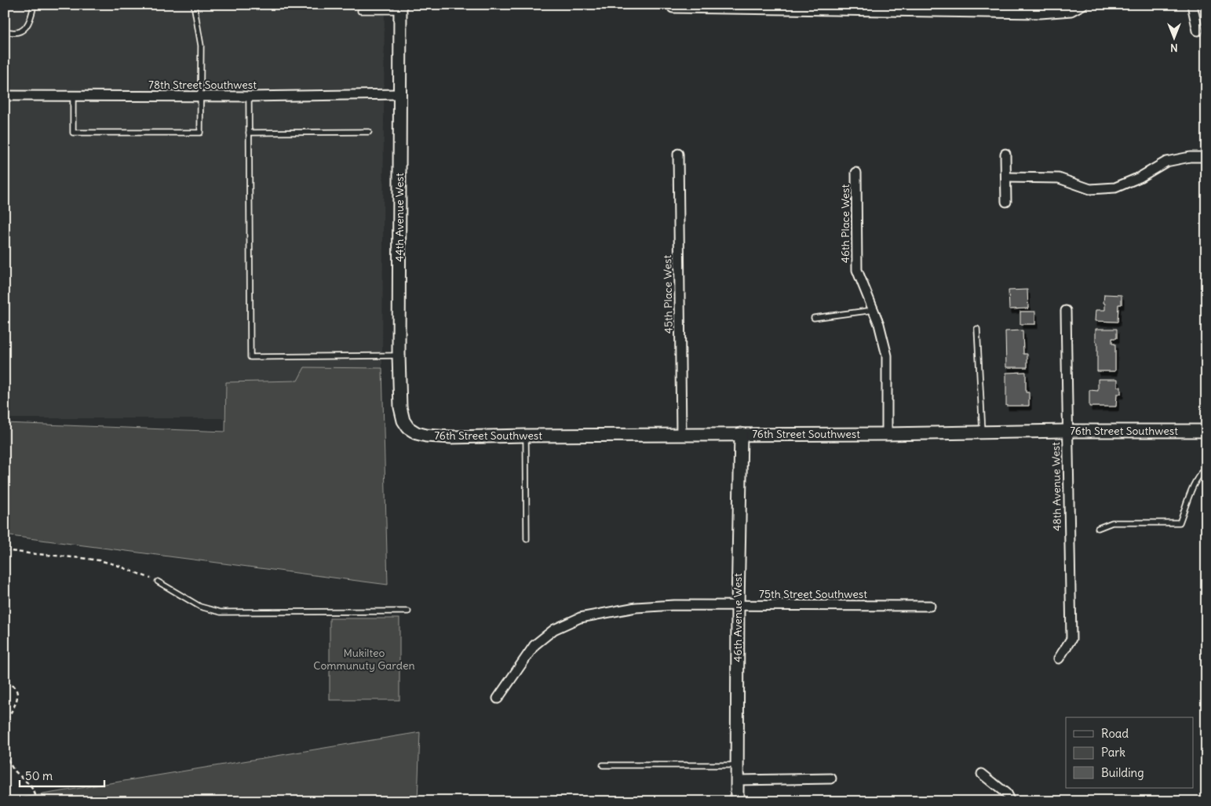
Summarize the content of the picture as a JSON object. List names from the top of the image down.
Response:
{
  "streets": {
    "street": [
      "78th Street Southwest",
      "44th Avenue West",
      "46th Place West",
      "45th Place West",
      "76th Street Southwest",
      "48th Avenue West",
      "75th Street Southwest",
      "46th Avenue West"
    ]
  },
  "crossings": [
    ["78th Street Southwest", "44th Avenue West"],
    ["44th Avenue West", "76th Street Southwest"],
    ["46th Place West", "76th Street Southwest"],
    ["45th Place West", "76th Street Southwest"],
    ["76th Street Southwest", "48th Avenue West"],
    ["76th Street Southwest", "46th Avenue West"],
    ["75th Street Southwest", "46th Avenue West"]
  ],
  "parks": ["Mukilteo Communuty Garden"],
  "legend": ["Road", "Park", "Building"],
  "scale_bar": "50 m",
  "north": "bottom"
}
